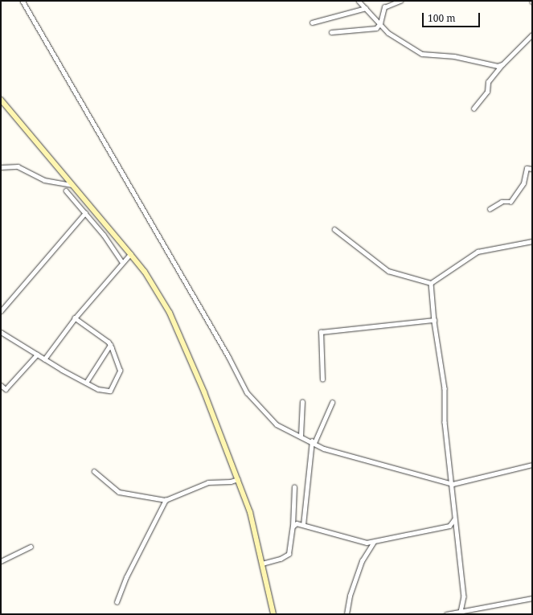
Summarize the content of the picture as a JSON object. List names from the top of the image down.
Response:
{
  "scale_bar": "100 m"
}
